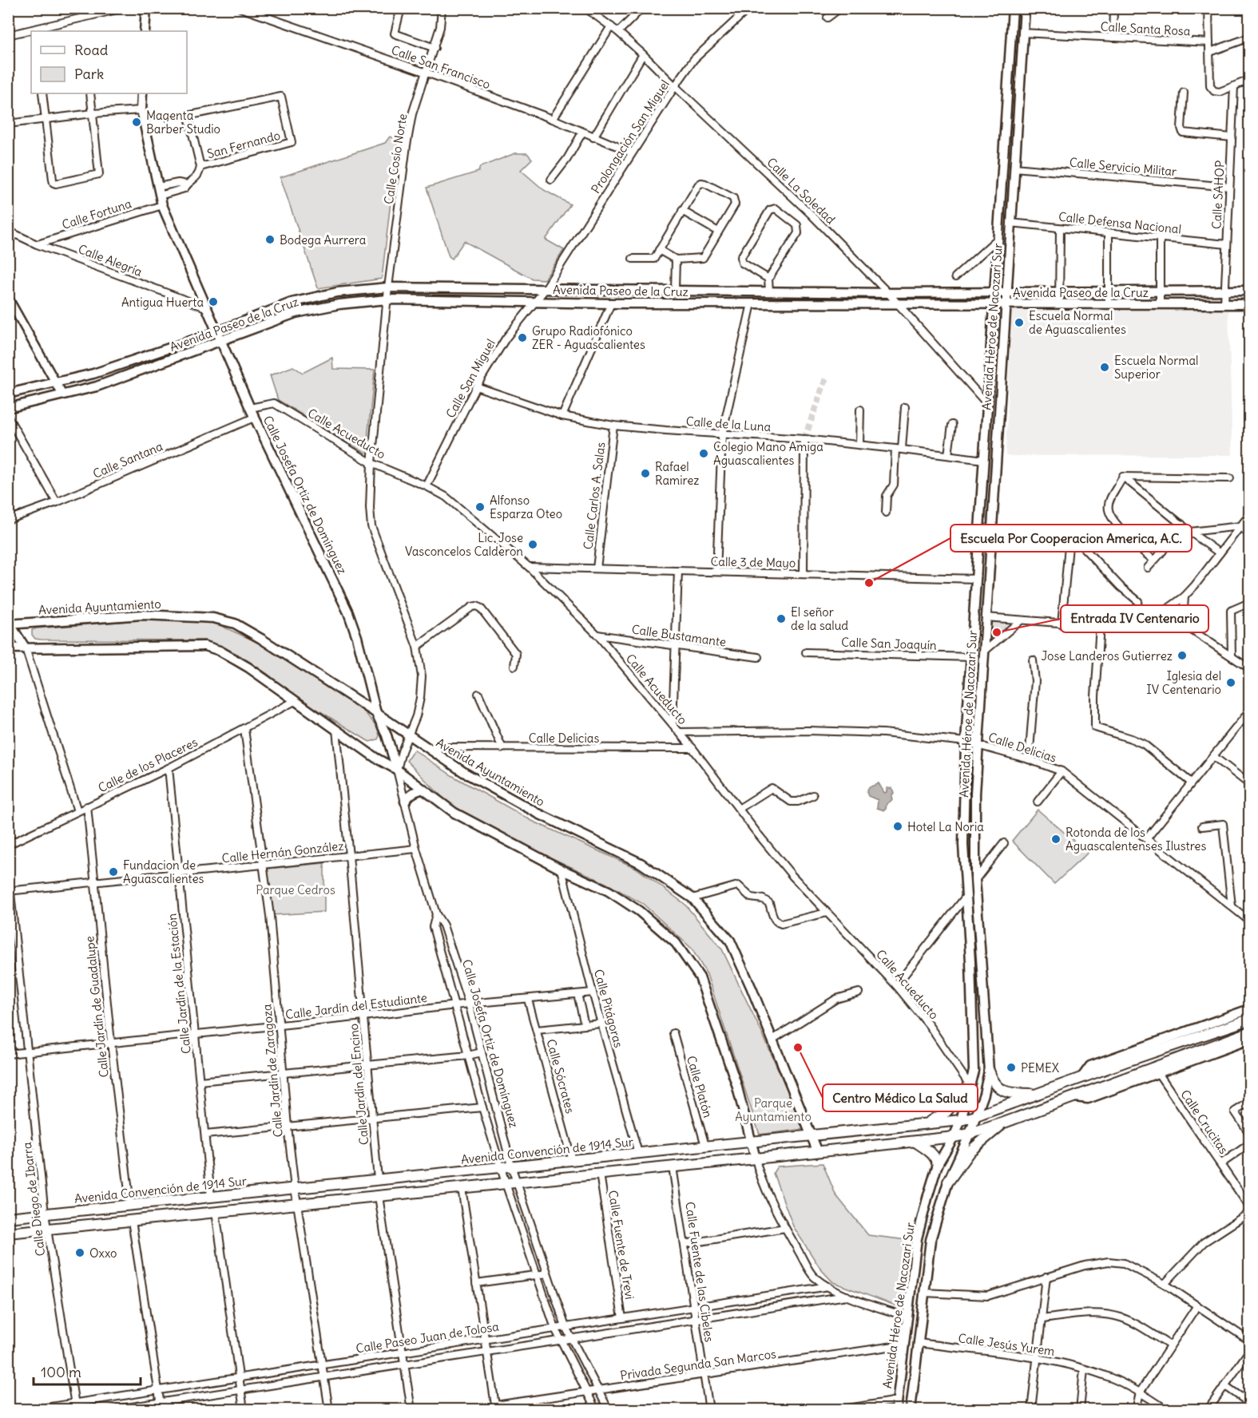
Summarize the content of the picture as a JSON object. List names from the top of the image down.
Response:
{
  "streets": {
    "main road": [
      "Avenida Paseo de la Cruz",
      "Avenida Héroe de Nacozari Sur",
      "Calle Josefa Ortiz de Domínguez",
      "Avenida Ayuntamiento",
      "Avenida Convención de 1914 Sur"
    ],
    "street": [
      "Calle Santa Rosa",
      "Calle San Francisco",
      "Prolongación San Miguel",
      "San Fernando",
      "Calle Cosío Norte",
      "Calle Servicio Militar",
      "Calle La Soledad",
      "Calle SAHOP",
      "Calle Fortuna",
      "Calle Defensa Nacional",
      "Calle Alegría",
      "Calle San Miguel",
      "Calle de la Luna",
      "Calle Acueducto",
      "Calle Santana",
      "Calle Carlos A. Salas",
      "Calle 3 de Mayo",
      "Calle Bustamante",
      "Calle San Joaquín",
      "Calle Delicias",
      "Calle de los Placeres",
      "Calle Hernán González",
      "Calle Jardín de la Estación",
      "Calle Jardín del Estudiante",
      "Calle Jardín de Guadalupe",
      "Calle Pitágoras",
      "Calle Jardín de Zaragoza",
      "Calle Sócrates",
      "Calle Jardín del Encino",
      "Calle Platón",
      "Calle Crucitas",
      "Calle Diego de Ibarra",
      "Calle Fuente de Trevi",
      "Calle Fuente de las Cibeles",
      "Calle Paseo Juan de Tolosa",
      "Calle Jesús Yurem",
      "Privada Segunda San Marcos"
    ]
  },
  "crossings": [
    ["Calle Santa Rosa", "Avenida Héroe de Nacozari Sur"],
    ["Calle San Francisco", "Prolongación San Miguel"],
    ["Calle San Francisco", "Calle Cosío Norte"],
    ["Prolongación San Miguel", "Calle La Soledad"],
    ["Prolongación San Miguel", "Avenida Paseo de la Cruz"],
    ["Prolongación San Miguel", "Calle San Miguel"],
    ["Calle Cosío Norte", "Avenida Paseo de la Cruz"],
    ["Calle Cosío Norte", "Calle Acueducto"],
    ["Calle Cosío Norte", "Calle Josefa Ortiz de Domínguez"],
    ["Calle Cosío Norte", "Avenida Ayuntamiento"],
    ["Calle Servicio Militar", "Calle SAHOP"],
    ["Calle Servicio Militar", "Avenida Héroe de Nacozari Sur"],
    ["Calle La Soledad", "Avenida Paseo de la Cruz"],
    ["Calle La Soledad", "Avenida Héroe de Nacozari Sur"],
    ["Calle SAHOP", "Calle Defensa Nacional"],
    ["Calle SAHOP", "Avenida Paseo de la Cruz"],
    ["Calle Fortuna", "Calle Alegría"],
    ["Calle Fortuna", "Calle Josefa Ortiz de Domínguez"],
    ["Calle Defensa Nacional", "Avenida Héroe de Nacozari Sur"],
    ["Calle Alegría", "Calle Josefa Ortiz de Domínguez"],
    ["Avenida Paseo de la Cruz", "Avenida Héroe de Nacozari Sur"],
    ["Avenida Paseo de la Cruz", "Calle San Miguel"],
    ["Avenida Paseo de la Cruz", "Calle Josefa Ortiz de Domínguez"],
    ["Avenida Héroe de Nacozari Sur", "Calle de la Luna"],
    ["Avenida Héroe de Nacozari Sur", "Calle Acueducto"],
    ["Avenida Héroe de Nacozari Sur", "Calle 3 de Mayo"],
    ["Avenida Héroe de Nacozari Sur", "Calle San Joaquín"],
    ["Avenida Héroe de Nacozari Sur", "Calle Delicias"],
    ["Avenida Héroe de Nacozari Sur", "Avenida Convención de 1914 Sur"],
    ["Avenida Héroe de Nacozari Sur", "Calle Jesús Yurem"],
    ["Avenida Héroe de Nacozari Sur", "Privada Segunda San Marcos"],
    ["Calle San Miguel", "Calle de la Luna"],
    ["Calle San Miguel", "Calle Acueducto"],
    ["Calle de la Luna", "Calle Carlos A. Salas"],
    ["Calle Acueducto", "Calle Josefa Ortiz de Domínguez"],
    ["Calle Acueducto", "Calle 3 de Mayo"],
    ["Calle Acueducto", "Calle Bustamante"],
    ["Calle Acueducto", "Calle Delicias"],
    ["Calle Santana", "Calle Josefa Ortiz de Domínguez"],
    ["Calle Josefa Ortiz de Domínguez", "Avenida Ayuntamiento"],
    ["Calle Josefa Ortiz de Domínguez", "Calle Hernán González"],
    ["Calle Josefa Ortiz de Domínguez", "Calle Jardín del Estudiante"],
    ["Calle Josefa Ortiz de Domínguez", "Avenida Convención de 1914 Sur"],
    ["Calle Josefa Ortiz de Domínguez", "Calle Paseo Juan de Tolosa"],
    ["Calle Josefa Ortiz de Domínguez", "Privada Segunda San Marcos"],
    ["Calle Carlos A. Salas", "Calle 3 de Mayo"],
    ["Avenida Ayuntamiento", "Avenida Convención de 1914 Sur"],
    ["Calle de los Placeres", "Calle Jardín de la Estación"],
    ["Calle de los Placeres", "Calle Jardín de Guadalupe"],
    ["Calle de los Placeres", "Calle Jardín de Zaragoza"],
    ["Calle Hernán González", "Calle Jardín de la Estación"],
    ["Calle Hernán González", "Calle Jardín de Guadalupe"],
    ["Calle Hernán González", "Calle Jardín de Zaragoza"],
    ["Calle Hernán González", "Calle Jardín del Encino"],
    ["Calle Hernán González", "Calle Diego de Ibarra"],
    ["Calle Jardín de la Estación", "Calle Jardín del Estudiante"],
    ["Calle Jardín de la Estación", "Avenida Convención de 1914 Sur"],
    ["Calle Jardín del Estudiante", "Calle Jardín de Guadalupe"],
    ["Calle Jardín del Estudiante", "Calle Pitágoras"],
    ["Calle Jardín del Estudiante", "Calle Jardín de Zaragoza"],
    ["Calle Jardín del Estudiante", "Calle Sócrates"],
    ["Calle Jardín del Estudiante", "Calle Jardín del Encino"],
    ["Calle Jardín del Estudiante", "Calle Diego de Ibarra"],
    ["Calle Jardín de Guadalupe", "Avenida Convención de 1914 Sur"],
    ["Calle Pitágoras", "Avenida Convención de 1914 Sur"],
    ["Calle Jardín de Zaragoza", "Avenida Convención de 1914 Sur"],
    ["Calle Jardín de Zaragoza", "Calle Paseo Juan de Tolosa"],
    ["Calle Sócrates", "Avenida Convención de 1914 Sur"],
    ["Calle Jardín del Encino", "Avenida Convención de 1914 Sur"],
    ["Calle Platón", "Avenida Convención de 1914 Sur"],
    ["Avenida Convención de 1914 Sur", "Calle Diego de Ibarra"],
    ["Calle Diego de Ibarra", "Calle Paseo Juan de Tolosa"],
    ["Calle Fuente de Trevi", "Calle Paseo Juan de Tolosa"],
    ["Calle Fuente de las Cibeles", "Calle Paseo Juan de Tolosa"],
    ["Calle Fuente de las Cibeles", "Privada Segunda San Marcos"]
  ],
  "parks": ["Parque Cedros", "Parque Ayuntamiento"],
  "places": [
    "Magenta Barber Studio",
    "Bodega Aurrera",
    "Antigua Huerta",
    "Escuela Normal de Aguascalientes",
    "Grupo Radiofónico ZER - Aguascalientes",
    "Escuela Normal Superior",
    "Colegio Mano Amiga Aguascalientes",
    "Rafael Ramirez",
    "Alfonso Esparza Oteo",
    "Lic. Jose Vasconcelos Calderon",
    "Escuela Por Cooperacion America, A.C.",
    "El señor de la salud",
    "Entrada IV Centenario",
    "Jose Landeros Gutierrez",
    "Iglesia del IV Centenario",
    "Hotel La Noria",
    "Rotonda de los Aguascalentenses Ilustres",
    "Fundacion de Aguascalientes",
    "Centro Médico La Salud",
    "PEMEX",
    "Oxxo"
  ],
  "legend": ["Road", "Park"],
  "scale_bar": "100 m"
}
